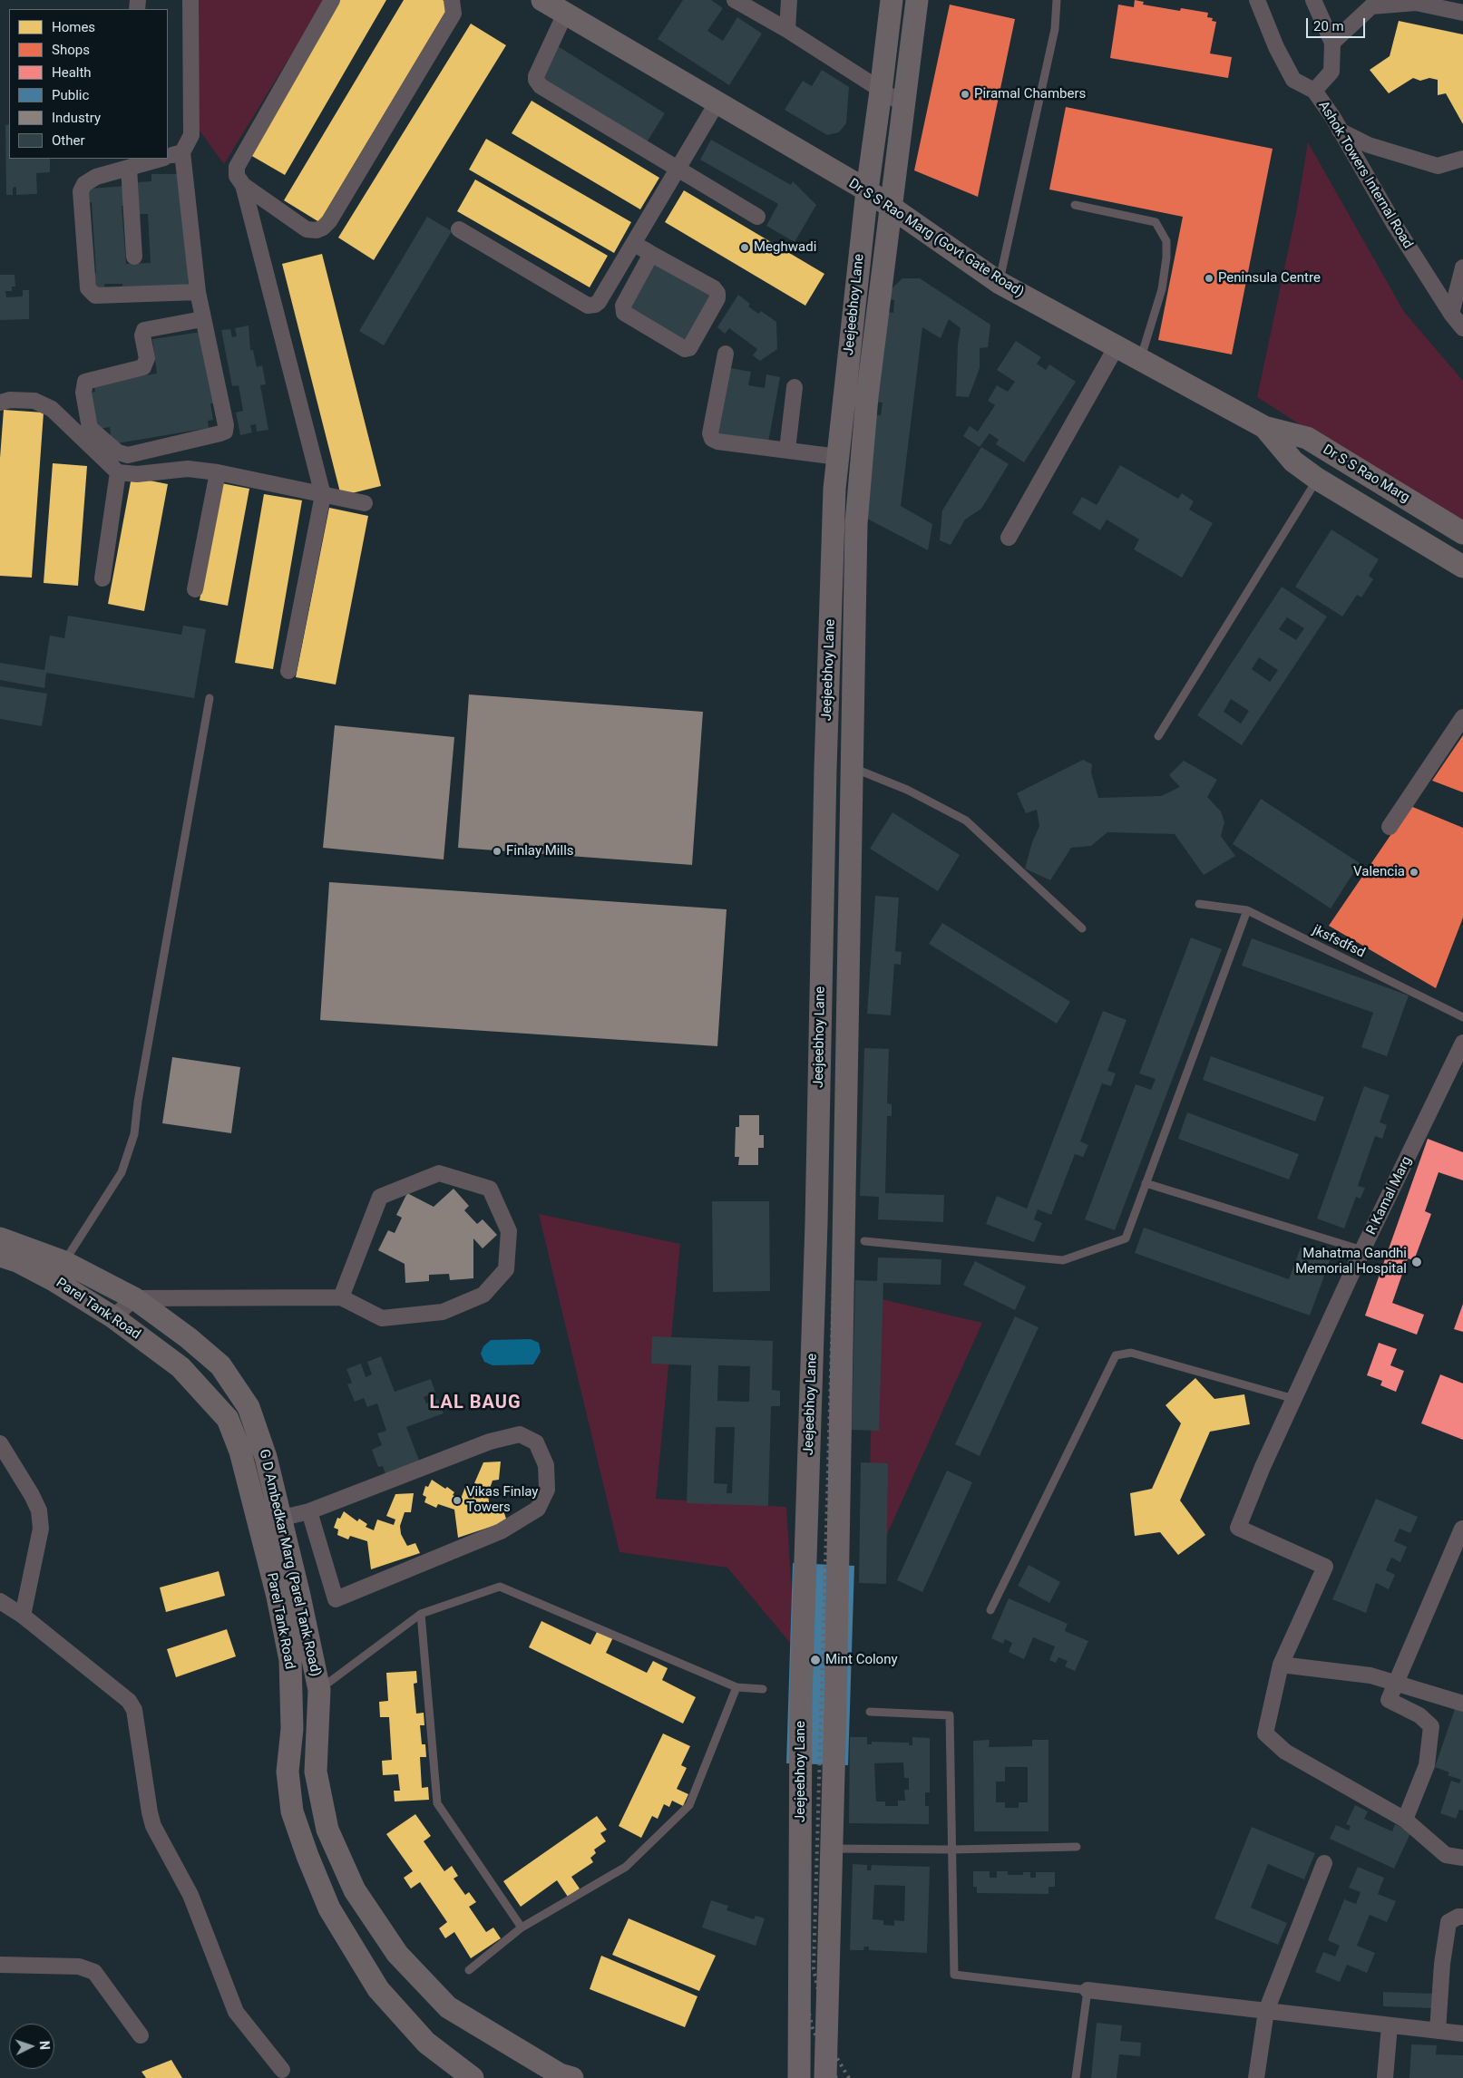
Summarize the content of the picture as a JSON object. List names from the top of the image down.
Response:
{
  "streets": {
    "street": [
      "Ashok Towers Internal Road",
      "Dr S S Rao Marg (Govt Gate Road)",
      "Jeejeebhoy Lane",
      "Dr S S Rao Marg",
      "R Kamal Marg",
      "Parel Tank Road",
      "G D Ambedkar Marg (Parel Tank Road)"
    ],
    "lane": ["jksfsdfsd"]
  },
  "crossings": [
    ["Dr S S Rao Marg (Govt Gate Road)", "Jeejeebhoy Lane"],
    ["Dr S S Rao Marg (Govt Gate Road)", "Dr S S Rao Marg"],
    ["Parel Tank Road", "G D Ambedkar Marg (Parel Tank Road)"]
  ],
  "districts": ["LAL BAUG"],
  "places": [
    "Piramal Chambers",
    "Meghwadi",
    "Peninsula Centre",
    "Finlay Mills",
    "Valencia",
    "Mahatma Gandhi Memorial Hospital",
    "Vikas Finlay Towers",
    "Mint Colony"
  ],
  "legend": [
    "Homes",
    "Shops",
    "Health",
    "Public",
    "Industry",
    "Other"
  ],
  "scale_bar": "20 m",
  "north": "right"
}
